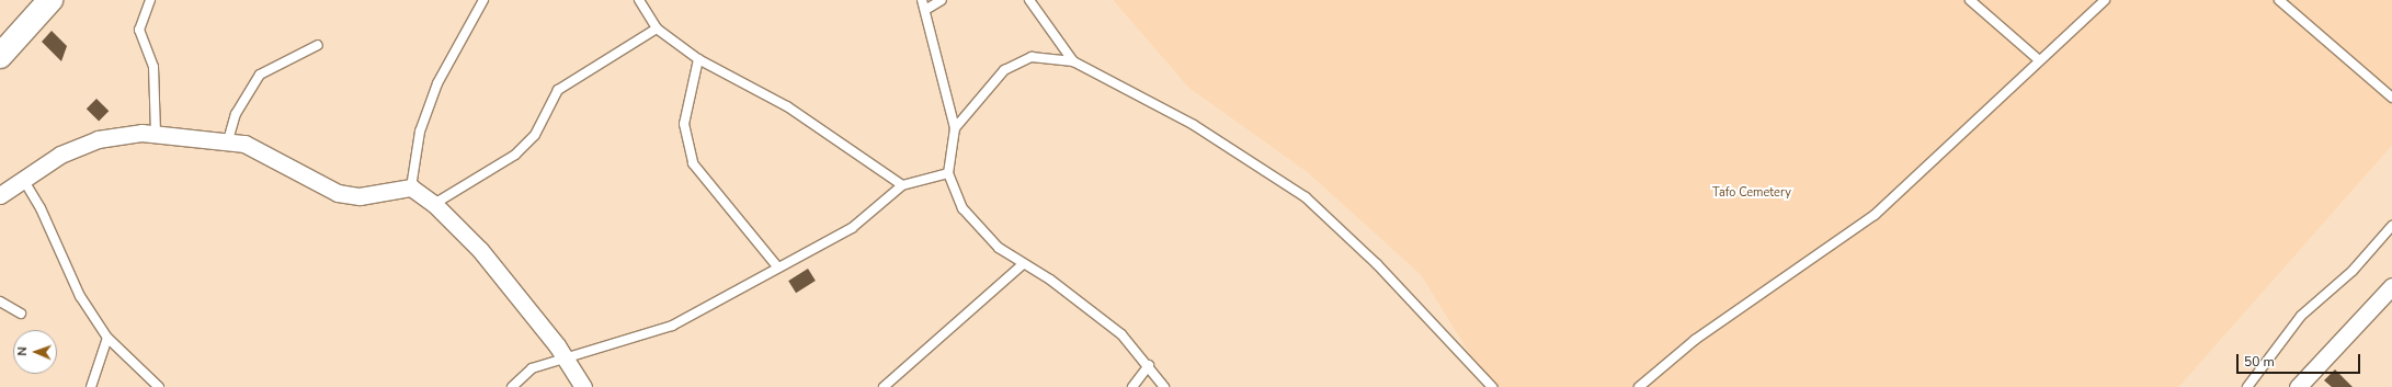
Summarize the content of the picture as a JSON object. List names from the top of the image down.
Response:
{
  "parks": ["Tafo Cemetery"],
  "scale_bar": "50 m",
  "north": "left"
}
